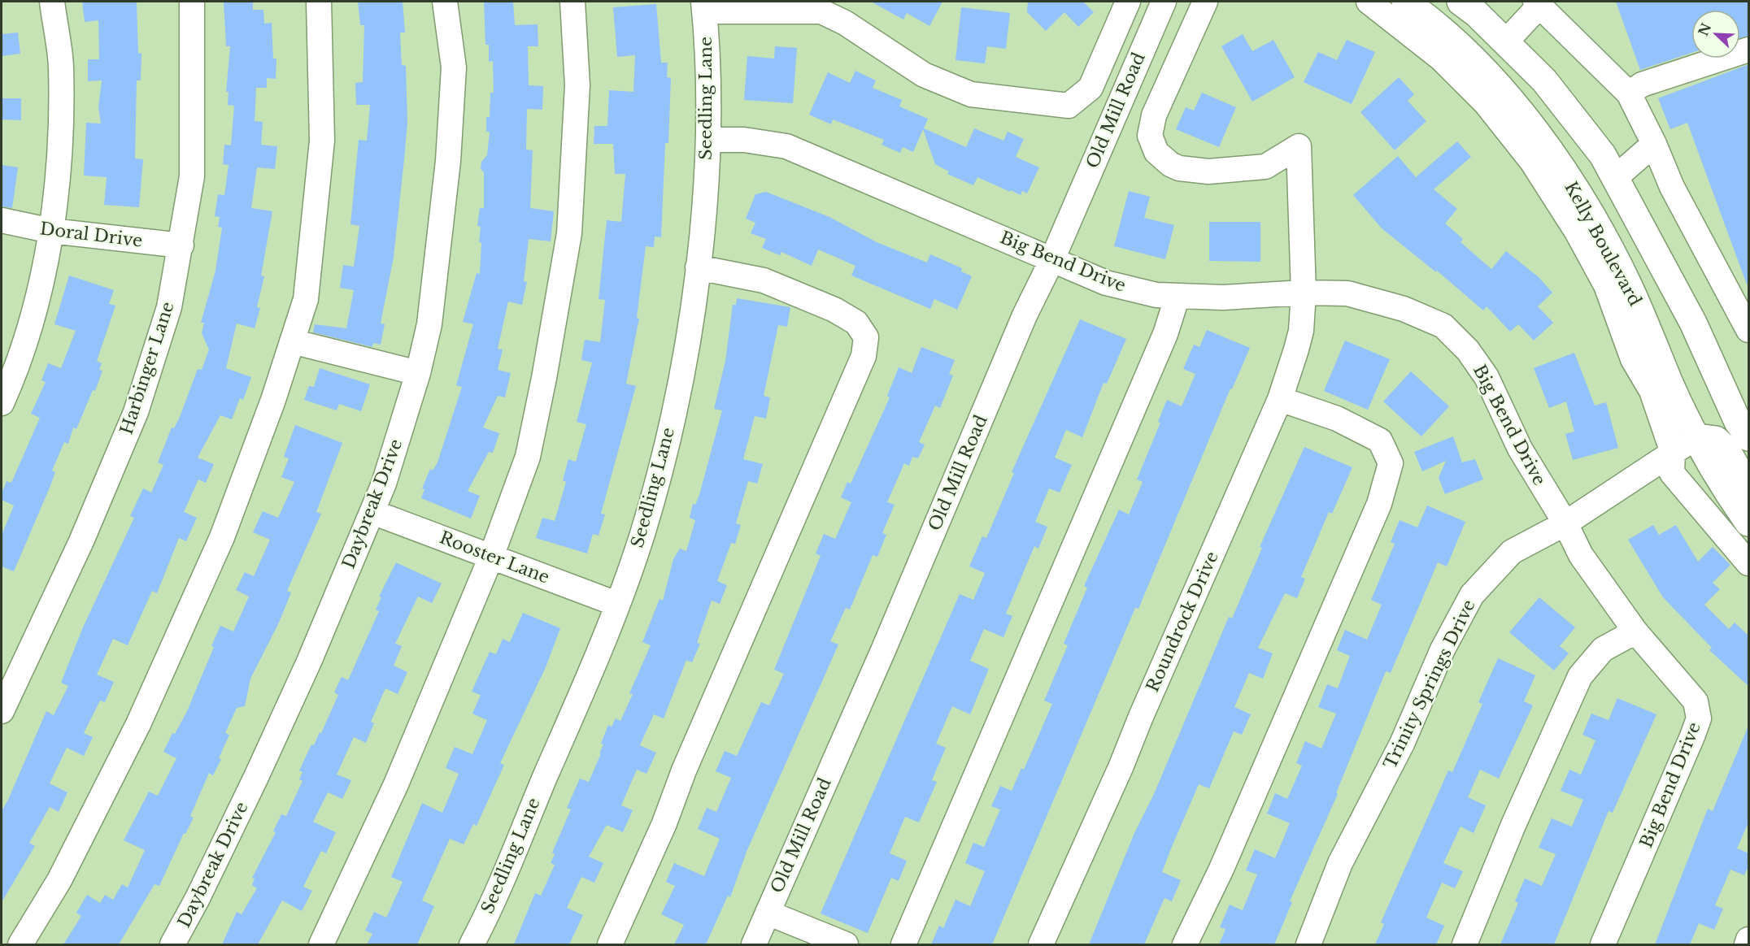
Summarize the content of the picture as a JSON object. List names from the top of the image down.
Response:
{
  "streets": {
    "main road": ["Kelly Boulevard"],
    "street": [
      "Seedling Lane",
      "Old Mill Road",
      "Doral Drive",
      "Big Bend Drive",
      "Harbinger Lane",
      "Daybreak Drive",
      "Rooster Lane",
      "Roundrock Drive",
      "Trinity Springs Drive"
    ]
  },
  "crossings": [
    ["Seedling Lane", "Big Bend Drive"],
    ["Seedling Lane", "Rooster Lane"],
    ["Old Mill Road", "Big Bend Drive"],
    ["Doral Drive", "Harbinger Lane"],
    ["Kelly Boulevard", "Trinity Springs Drive"],
    ["Big Bend Drive", "Roundrock Drive"],
    ["Big Bend Drive", "Trinity Springs Drive"],
    ["Daybreak Drive", "Rooster Lane"]
  ],
  "north": "top left"
}
